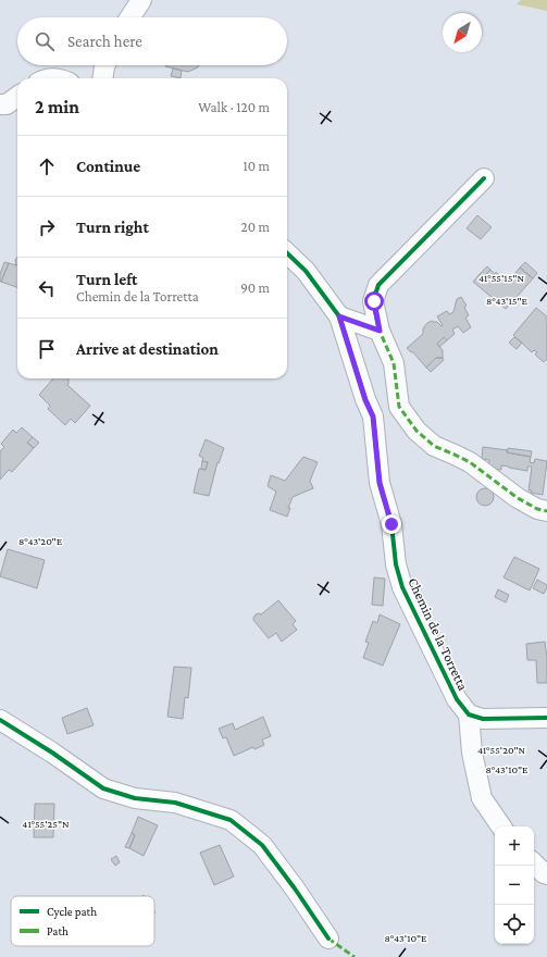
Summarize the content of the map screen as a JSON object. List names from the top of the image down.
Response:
{
  "streets": {
    "street": ["Chemin de la Torretta"]
  },
  "legend": ["Cycle path", "Path"],
  "north": "bottom left",
  "page": {
    "search": "Search here",
    "heading": ["2 min", "Walk · 120 m"],
    "list": [
      ["Continue", "10 m"],
      ["Turn right", "20 m"],
      ["Turn left", "Chemin de la Torretta", "90 m"],
      "Arrive at destination"
    ],
    "map_buttons": ["+", "−"]
  },
  "coordinates": [
    "41°55'15\"N",
    "8°43'15\"E",
    "8°43'20\"E",
    "41°55'20\"N",
    "8°43'10\"E",
    "41°55'25\"N"
  ]
}
